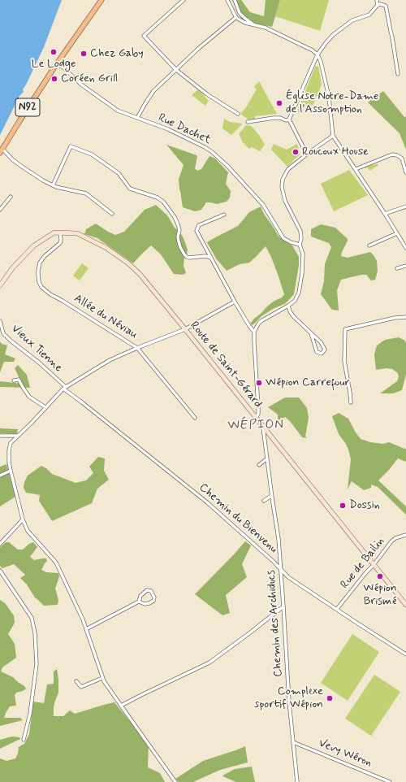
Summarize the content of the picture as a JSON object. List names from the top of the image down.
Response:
{
  "streets": {
    "main road": ["N92", "Route de Saint-Gérard"],
    "street": [
      "Rue Dachet",
      "Allée du Néviau",
      "Vieux Tienne",
      "Chemin du Bienvenu",
      "Rue de Bailin",
      "Chemin des Archiducs",
      "Vevy Wéron"
    ]
  },
  "crossings": [
    ["N92", "Rue Dachet"],
    ["Allée du Néviau", "Route de Saint-Gérard"],
    ["Vieux Tienne", "Chemin du Bienvenu"],
    ["Route de Saint-Gérard", "Rue de Bailin"],
    ["Route de Saint-Gérard", "Chemin des Archiducs"],
    ["Chemin du Bienvenu", "Rue de Bailin"],
    ["Chemin du Bienvenu", "Chemin des Archiducs"],
    ["Chemin des Archiducs", "Vevy Wéron"]
  ],
  "districts": ["WÉPION"],
  "places": [
    "Le Lodge",
    "Chez Gaby",
    "Coréen Grill",
    "Église Notre-Dame de l'Assomption",
    "Roucoux House",
    "Wépion Carrefour",
    "Dossin",
    "Wépion Brismé",
    "Complexe sportif Wépion"
  ]
}
